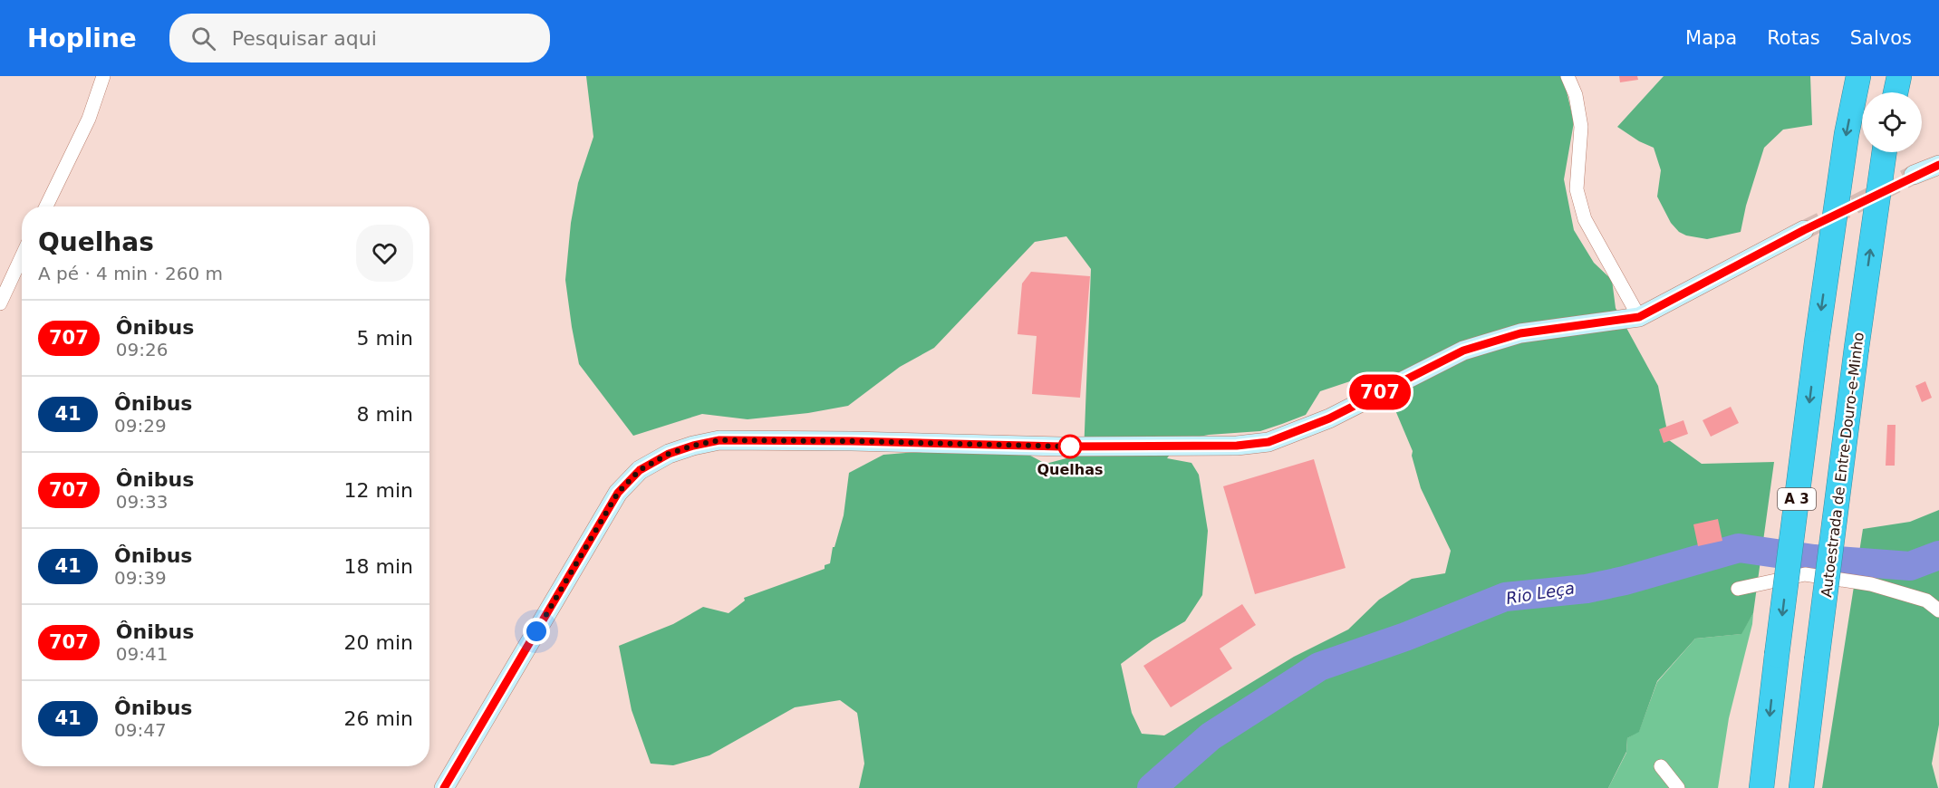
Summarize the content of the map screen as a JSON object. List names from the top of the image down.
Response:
{
  "streets": {
    "highway": ["Autoestrada de Entre-Douro-e-Minho", "A 3"]
  },
  "water": ["Rio Leça"],
  "places": ["Quelhas"],
  "lines": ["bus line 707"],
  "page": {
    "header": "Hopline",
    "search": "Pesquisar aqui",
    "nav": ["Mapa", "Rotas", "Salvos"],
    "on_map": "707",
    "heading": ["Quelhas", "A pé · 4 min · 260 m"],
    "list": [
      {
        "mark": "707",
        "name": "Ônibus",
        "note": "09:26",
        "value": "5 min"
      },
      {
        "mark": "41",
        "name": "Ônibus",
        "note": "09:29",
        "value": "8 min"
      },
      {
        "mark": "707",
        "name": "Ônibus",
        "note": "09:33",
        "value": "12 min"
      },
      {
        "mark": "41",
        "name": "Ônibus",
        "note": "09:39",
        "value": "18 min"
      },
      {
        "mark": "707",
        "name": "Ônibus",
        "note": "09:41",
        "value": "20 min"
      },
      {
        "mark": "41",
        "name": "Ônibus",
        "note": "09:47",
        "value": "26 min"
      }
    ]
  }
}
